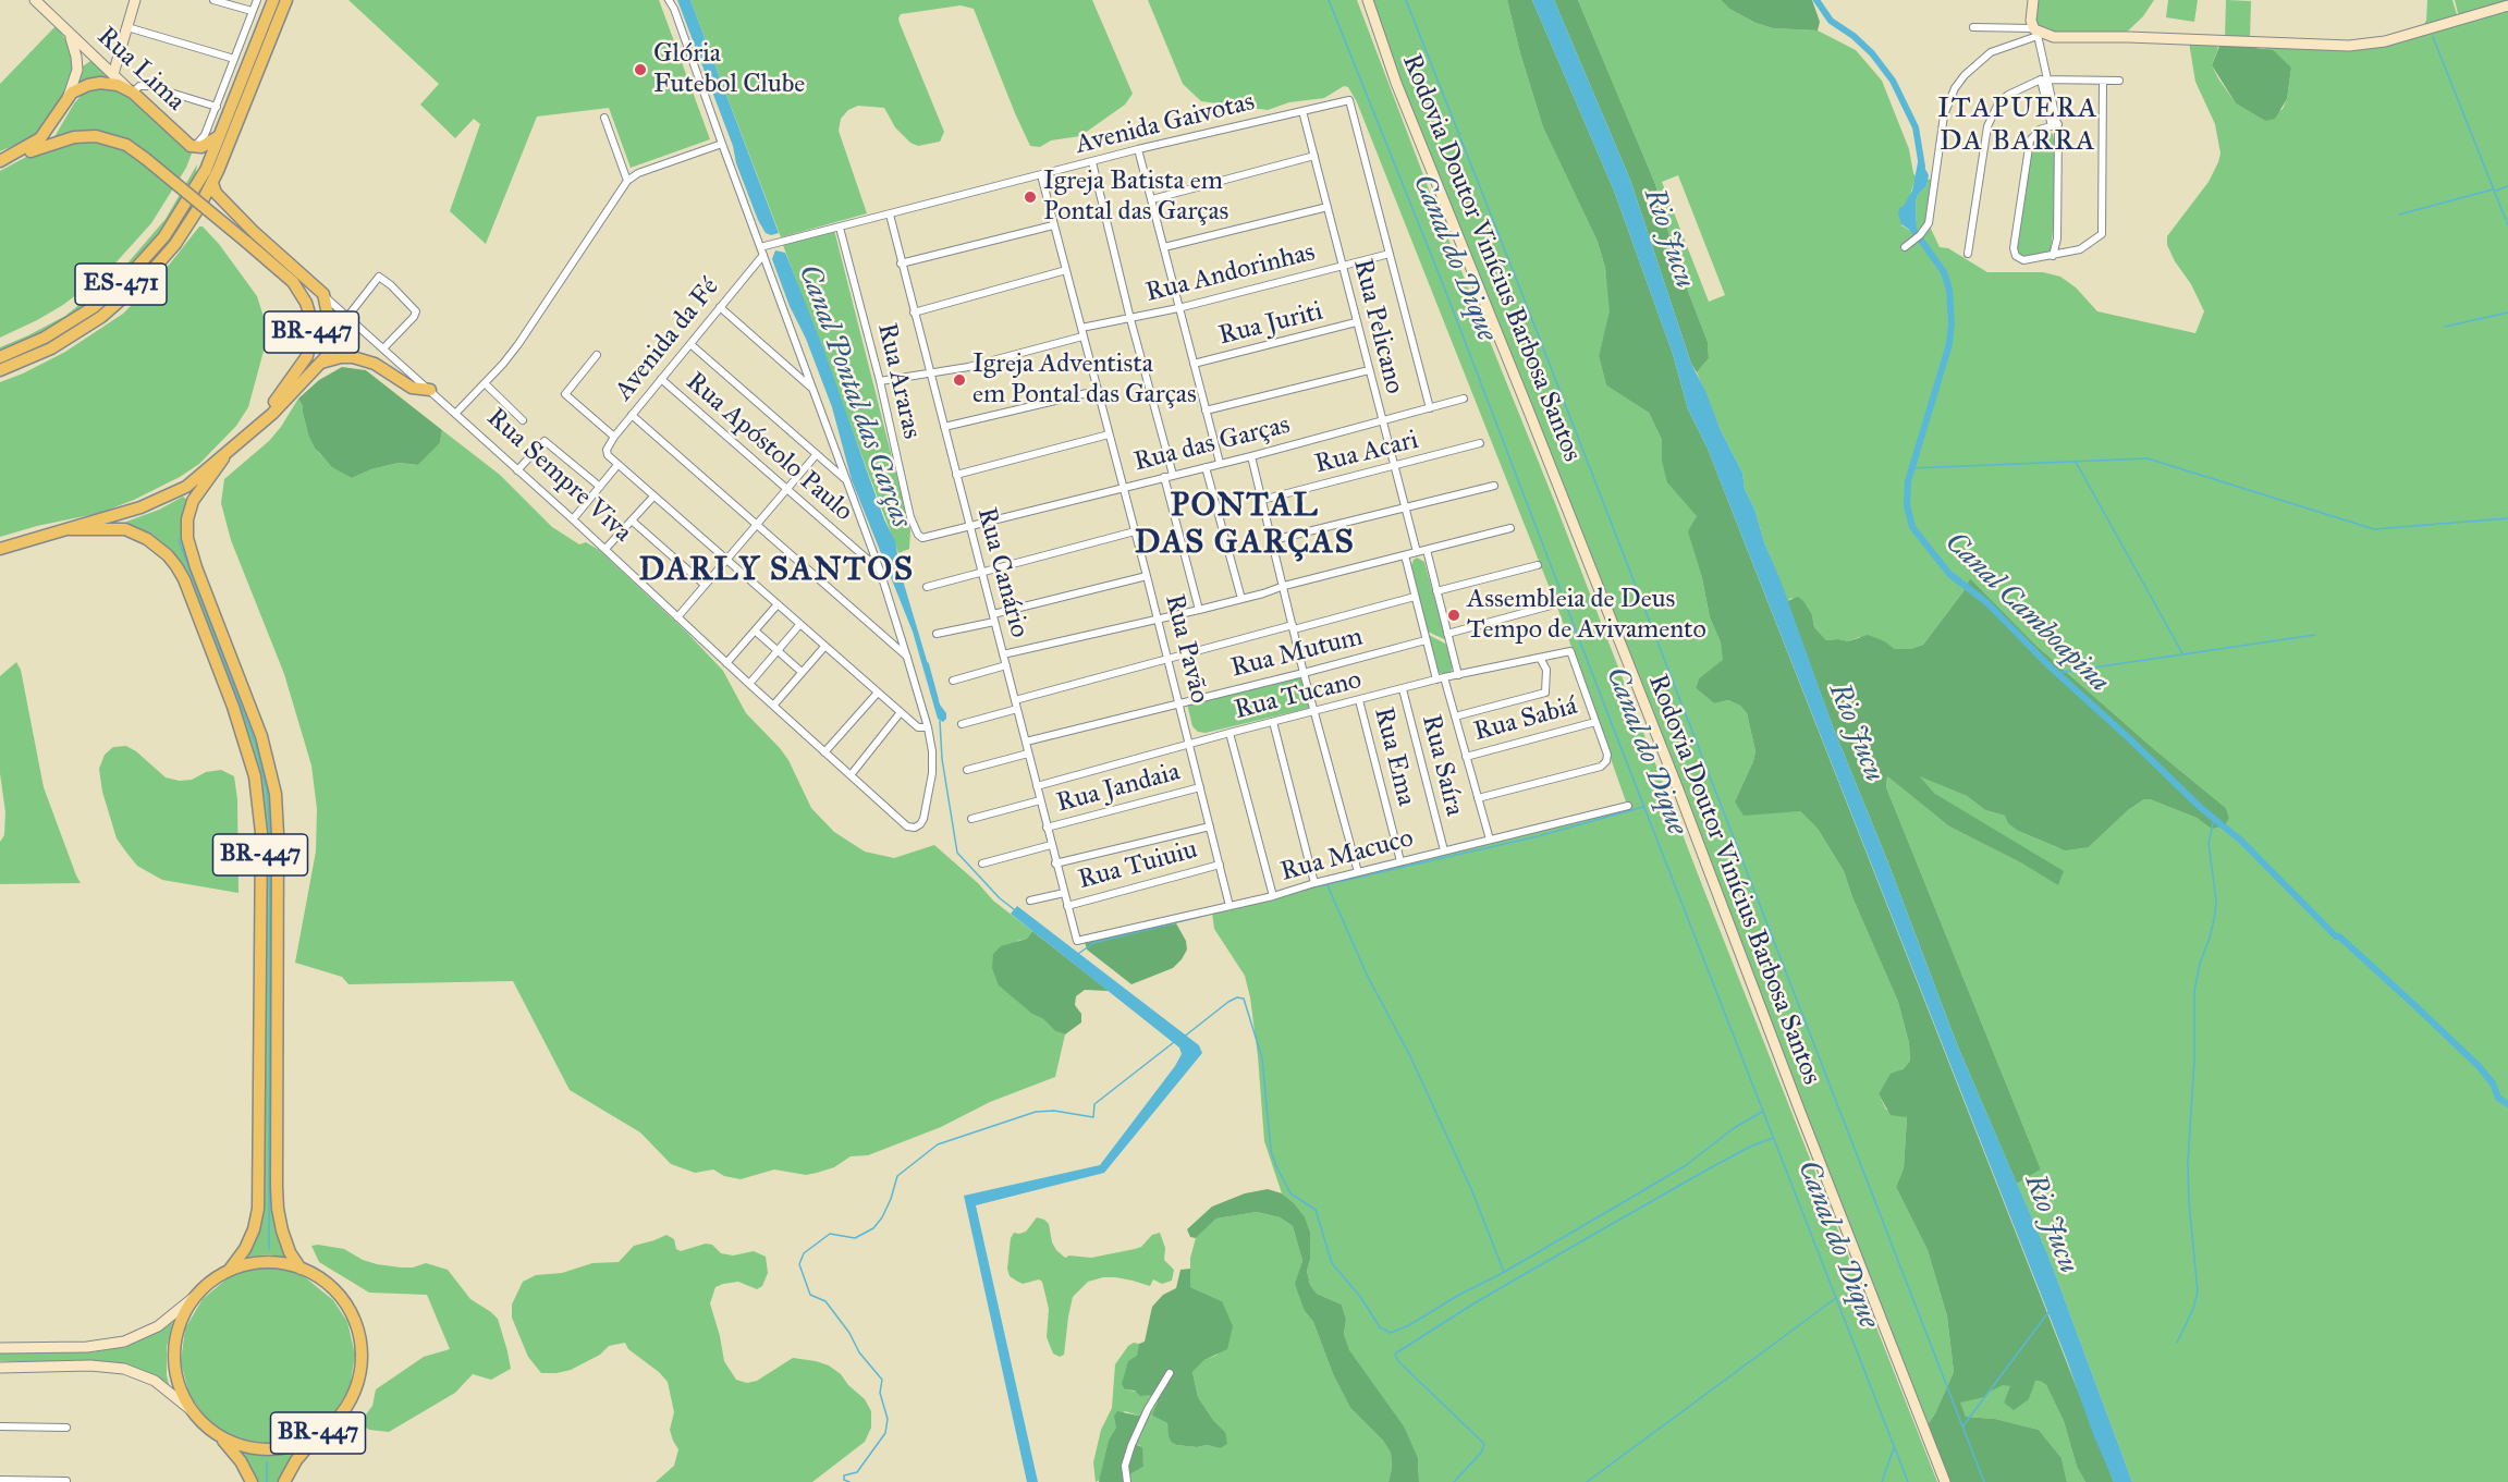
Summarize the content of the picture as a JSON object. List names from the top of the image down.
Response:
{
  "streets": {
    "main road": [
      "Rua Lima",
      "Rodovia Doutor Vinícius Barbosa Santos",
      "ES-471",
      "BR-447",
      "Rua Sempre Viva"
    ],
    "street": [
      "Avenida Gaivotas",
      "Rua Andorinhas",
      "Rua Juriti",
      "Rua Pelicano",
      "Avenida da Fé",
      "Rua Araras",
      "Rua das Garças",
      "Rua Apóstolo Paulo",
      "Rua Acari",
      "Rua Canário",
      "Rua Pavão",
      "Rua Mutum",
      "Rua Tucano",
      "Rua Sabiá",
      "Rua Ema",
      "Rua Saíra",
      "Rua Jandaia",
      "Rua Macuco",
      "Rua Tuiuiu"
    ]
  },
  "crossings": [
    ["Rua Lima", "ES-471"],
    ["Avenida Gaivotas", "Rua Andorinhas"],
    ["Avenida Gaivotas", "Rua Pelicano"],
    ["Avenida Gaivotas", "Avenida da Fé"],
    ["Avenida Gaivotas", "Rua Araras"],
    ["Avenida Gaivotas", "Rua Canário"],
    ["Avenida Gaivotas", "Rua Pavão"],
    ["Rua Andorinhas", "Rua Pelicano"],
    ["Rua Andorinhas", "Rua Pavão"],
    ["ES-471", "Rua Sempre Viva"],
    ["Rua Juriti", "Rua Pelicano"],
    ["Rua Pelicano", "Rua das Garças"],
    ["Rua Pelicano", "Rua Acari"],
    ["BR-447", "Rua Sempre Viva"],
    ["Avenida da Fé", "Rua Apóstolo Paulo"],
    ["Rua Araras", "Rua das Garças"],
    ["Rua das Garças", "Rua Canário"],
    ["Rua das Garças", "Rua Pavão"],
    ["Rua Canário", "Rua Mutum"],
    ["Rua Canário", "Rua Tucano"],
    ["Rua Canário", "Rua Jandaia"],
    ["Rua Canário", "Rua Macuco"],
    ["Rua Canário", "Rua Tuiuiu"],
    ["Rua Pavão", "Rua Mutum"],
    ["Rua Pavão", "Rua Tucano"],
    ["Rua Pavão", "Rua Jandaia"],
    ["Rua Pavão", "Rua Macuco"],
    ["Rua Pavão", "Rua Tuiuiu"],
    ["Rua Tucano", "Rua Sabiá"],
    ["Rua Tucano", "Rua Ema"],
    ["Rua Tucano", "Rua Saíra"],
    ["Rua Ema", "Rua Macuco"],
    ["Rua Saíra", "Rua Macuco"]
  ],
  "districts": ["ITAPUERA DA BARRA", "PONTAL DAS GARÇAS", "DARLY SANTOS"],
  "water": [
    "Rio Jucu",
    "Canal do Dique",
    "Canal Pontal das Garças",
    "Canal Camboapina"
  ],
  "places": [
    "Glória Futebol Clube",
    "Igreja Batista em Pontal das Garças",
    "Igreja Adventista em Pontal das Garças",
    "Assembleia de Deus Tempo de Avivamento"
  ]
}
